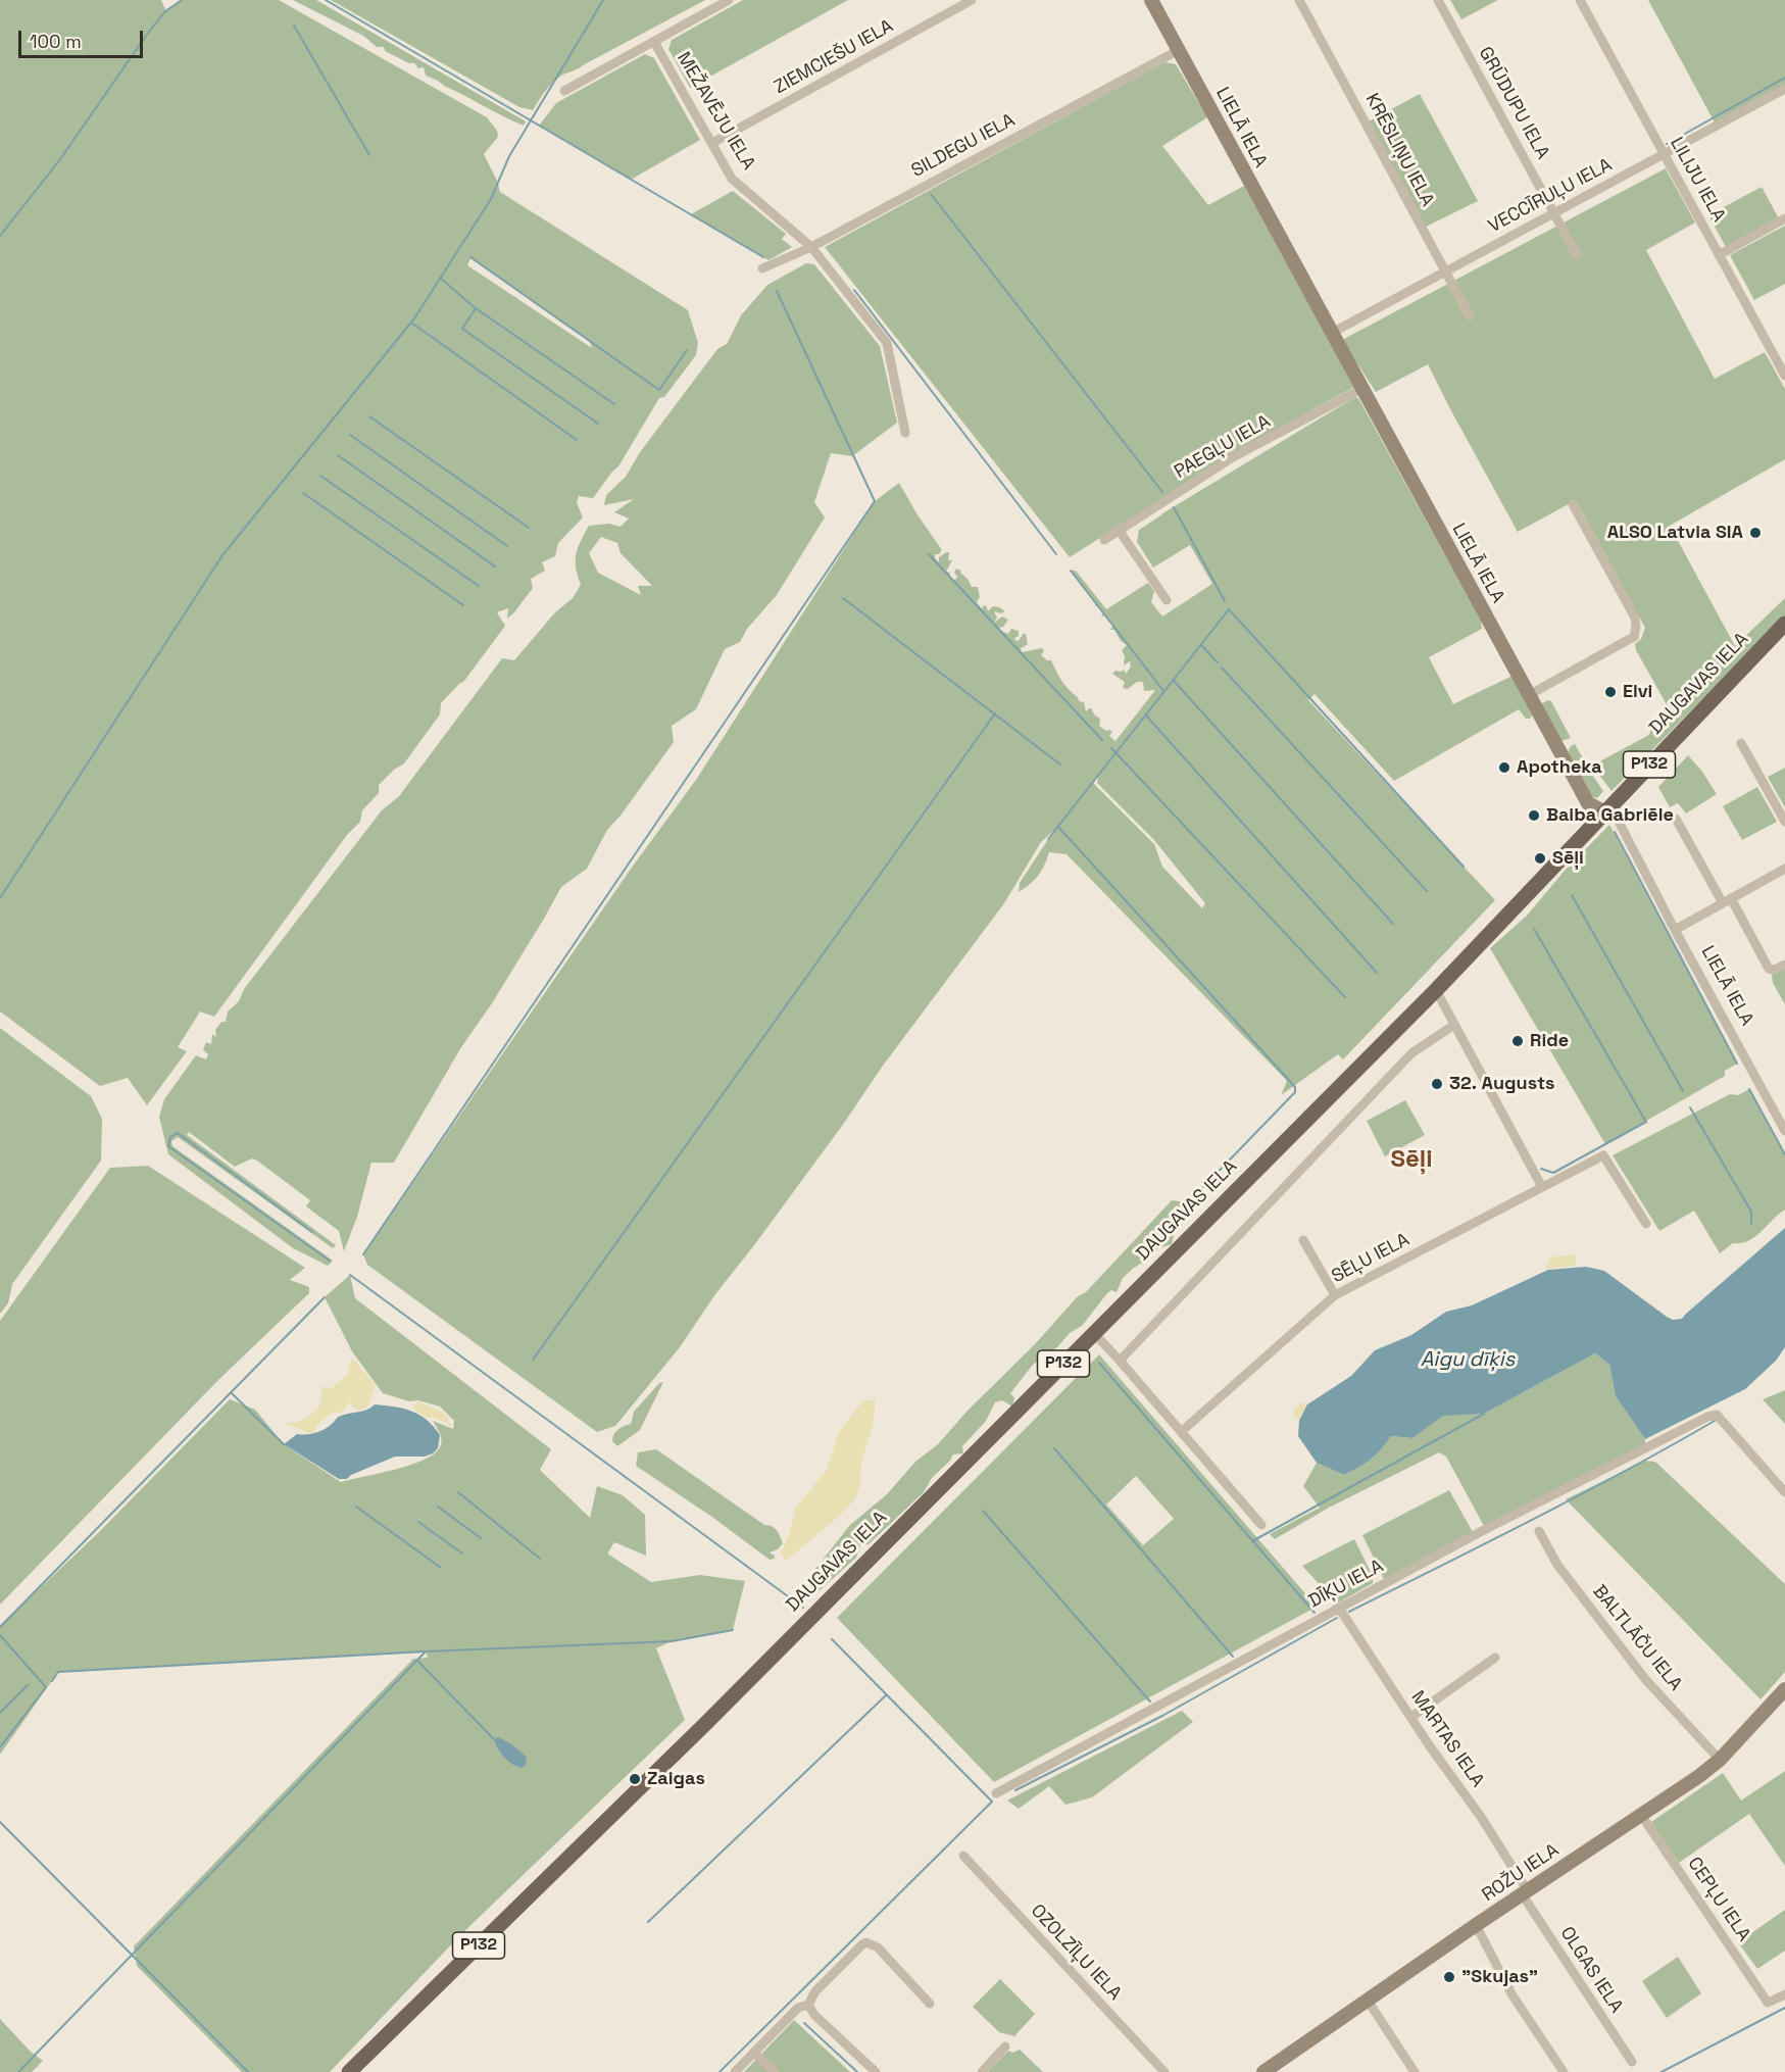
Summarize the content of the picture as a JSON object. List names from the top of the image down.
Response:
{
  "streets": {
    "main road": ["DAUGAVAS IELA", "P132"],
    "street": [
      "ZIEMCIEŠU IELA",
      "GRŪDUPU IELA",
      "MEŽAVĒJU IELA",
      "LIELĀ IELA",
      "SILDEGU IELA",
      "KRĒSLIŅU IELA",
      "LILIJU IELA",
      "VECCĪRUĻU IELA",
      "PAEGĻU IELA",
      "SĒĻU IELA",
      "DĪĶU IELA",
      "BALTLĀČU IELA",
      "MARTAS IELA",
      "ROŽU IELA",
      "CEPĻU IELA",
      "OZOLZĪĻU IELA",
      "OLGAS IELA"
    ]
  },
  "crossings": [
    ["ZIEMCIEŠU IELA", "MEŽAVĒJU IELA"],
    ["GRŪDUPU IELA", "VECCĪRUĻU IELA"],
    ["MEŽAVĒJU IELA", "SILDEGU IELA"],
    ["LIELĀ IELA", "SILDEGU IELA"],
    ["LIELĀ IELA", "VECCĪRUĻU IELA"],
    ["LIELĀ IELA", "PAEGĻU IELA"],
    ["LIELĀ IELA", "DAUGAVAS IELA"],
    ["KRĒSLIŅU IELA", "VECCĪRUĻU IELA"],
    ["LILIJU IELA", "VECCĪRUĻU IELA"],
    ["DĪĶU IELA", "MARTAS IELA"],
    ["BALTLĀČU IELA", "ROŽU IELA"],
    ["MARTAS IELA", "ROŽU IELA"],
    ["MARTAS IELA", "OLGAS IELA"],
    ["ROŽU IELA", "CEPĻU IELA"],
    ["ROŽU IELA", "OLGAS IELA"]
  ],
  "districts": ["Sēļi"],
  "water": ["Aigu dīķis"],
  "places": [
    "ALSO Latvia SIA",
    "Elvi",
    "Apotheka",
    "Baiba Gabriēle",
    "Sēļi",
    "Ride",
    "32. Augusts",
    "Zaigas",
    "\"Skujas\""
  ],
  "scale_bar": "100 m"
}
